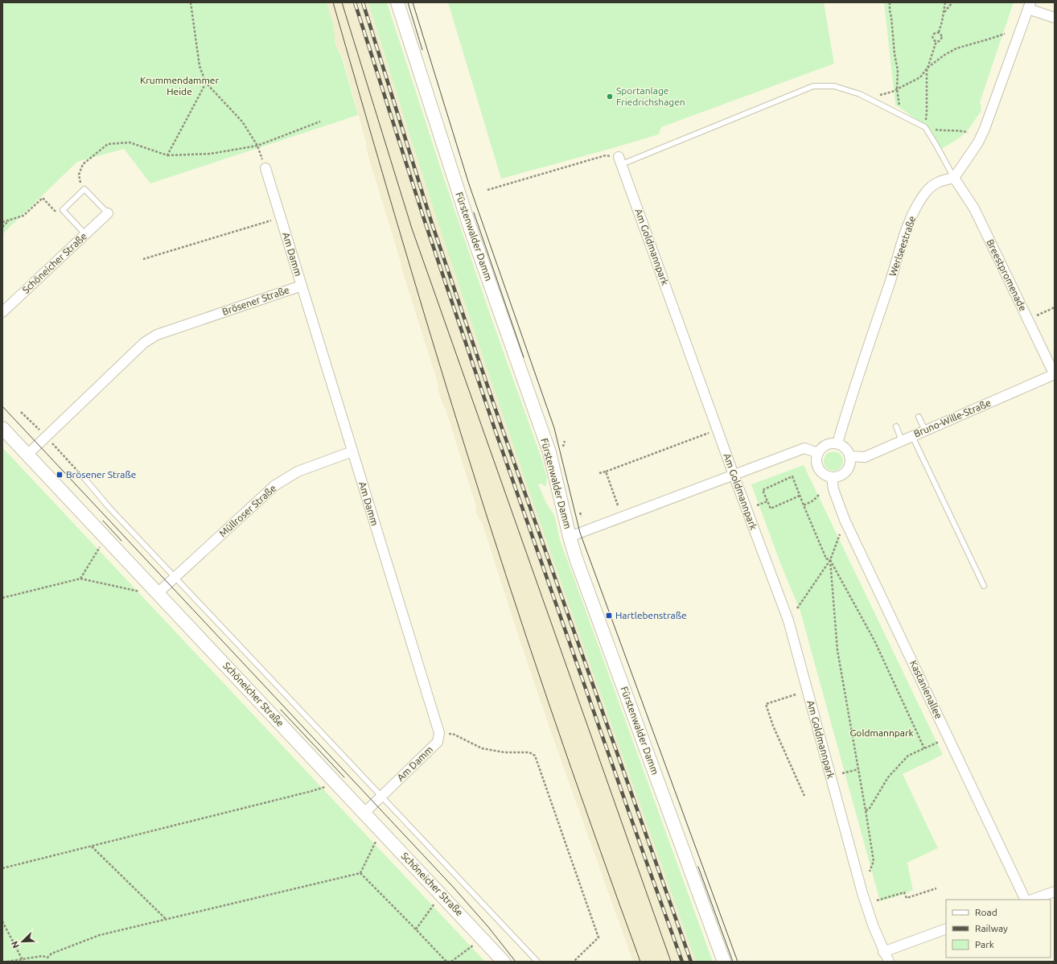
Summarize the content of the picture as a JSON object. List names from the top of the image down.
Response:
{
  "streets": {
    "main road": ["Fürstenwalder Damm", "Schöneicher Straße"],
    "street": [
      "Werlseestraße",
      "Am Goldmannpark",
      "Am Damm",
      "Breestpromenade",
      "Brösener Straße",
      "Bruno-Wille-Straße",
      "Müllroser Straße",
      "Kastanienallee"
    ]
  },
  "crossings": [
    ["Werlseestraße", "Breestpromenade"],
    ["Werlseestraße", "Bruno-Wille-Straße"],
    ["Werlseestraße", "Kastanienallee"],
    ["Am Damm", "Schöneicher Straße"],
    ["Am Damm", "Brösener Straße"],
    ["Am Damm", "Müllroser Straße"],
    ["Schöneicher Straße", "Brösener Straße"],
    ["Schöneicher Straße", "Müllroser Straße"],
    ["Breestpromenade", "Bruno-Wille-Straße"],
    ["Bruno-Wille-Straße", "Kastanienallee"]
  ],
  "parks": ["Krummendammer Heide", "Goldmannpark"],
  "places": {
    "other": ["Sportanlage Friedrichshagen"],
    "transit": ["Brösener Straße", "Hartlebenstraße"]
  },
  "legend": ["Road", "Railway", "Park"],
  "north": "bottom left"
}
